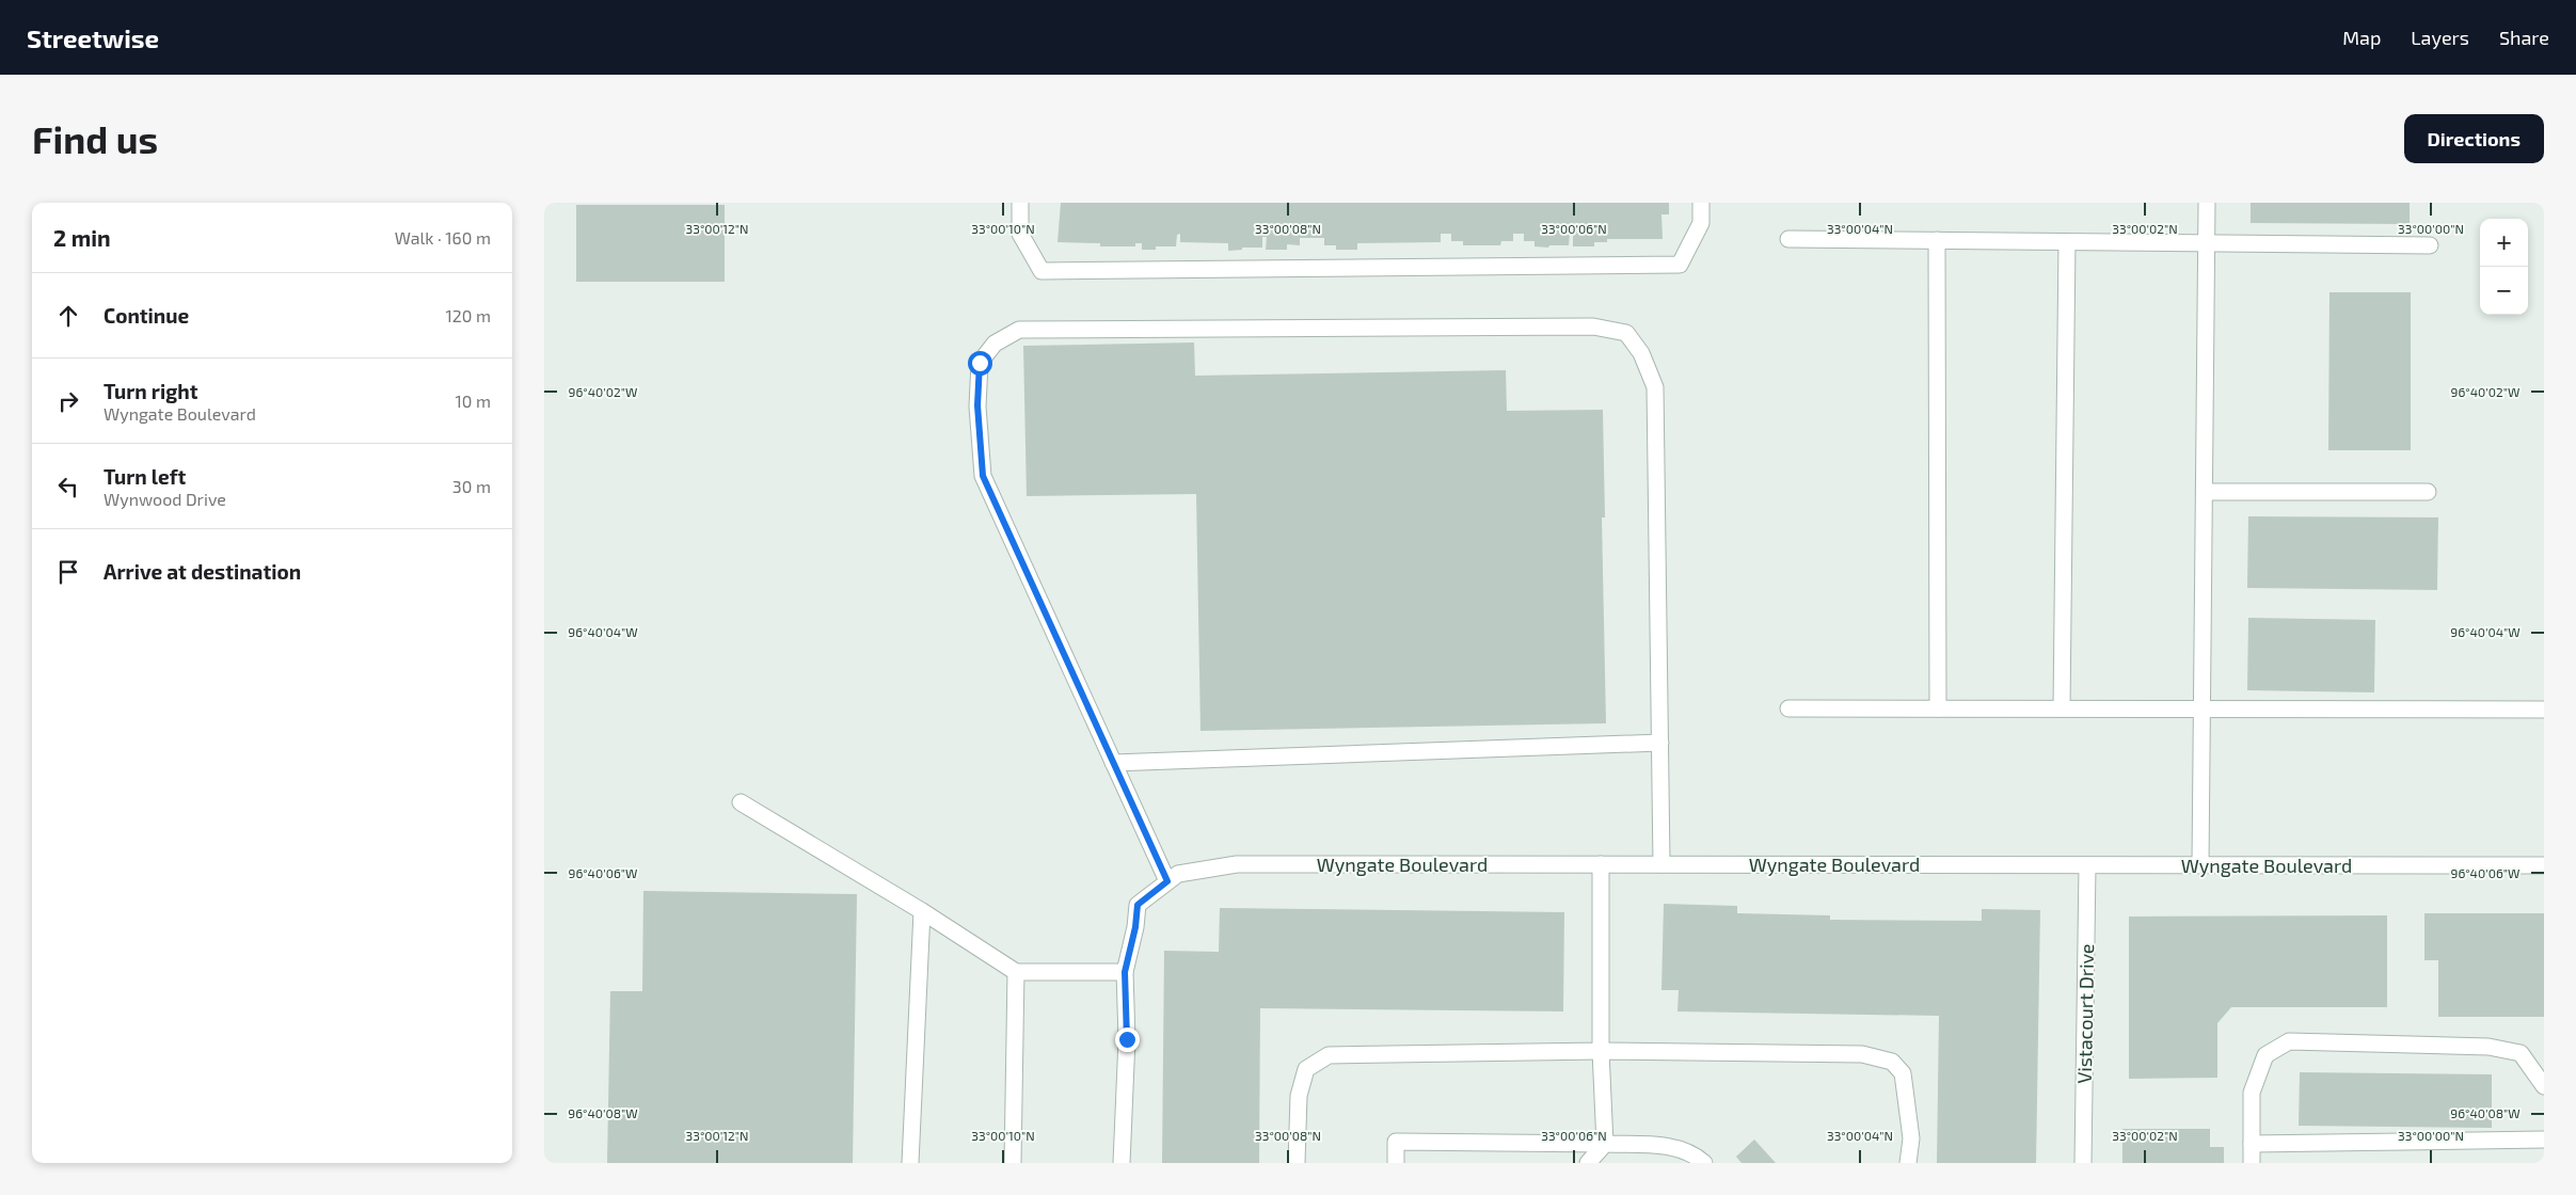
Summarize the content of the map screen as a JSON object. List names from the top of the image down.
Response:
{
  "streets": {
    "street": ["Wyngate Boulevard", "Vistacourt Drive"]
  },
  "crossings": [
    ["Wyngate Boulevard", "Vistacourt Drive"]
  ],
  "page": {
    "header": "Streetwise",
    "nav": ["Map", "Layers", "Share"],
    "buttons": "Directions",
    "title": "Find us",
    "heading": ["2 min", "Walk · 160 m"],
    "map_buttons": ["+", "−"],
    "list": [
      ["Continue", "120 m"],
      ["Turn right", "Wyngate Boulevard", "10 m"],
      ["Turn left", "Wynwood Drive", "30 m"],
      "Arrive at destination"
    ]
  },
  "coordinates": [
    "33°00'12\"N",
    "33°00'10\"N",
    "33°00'08\"N",
    "33°00'06\"N",
    "33°00'04\"N",
    "33°00'02\"N",
    "33°00'00\"N",
    "96°40'02\"W",
    "96°40'04\"W",
    "96°40'06\"W",
    "96°40'08\"W"
  ]
}
